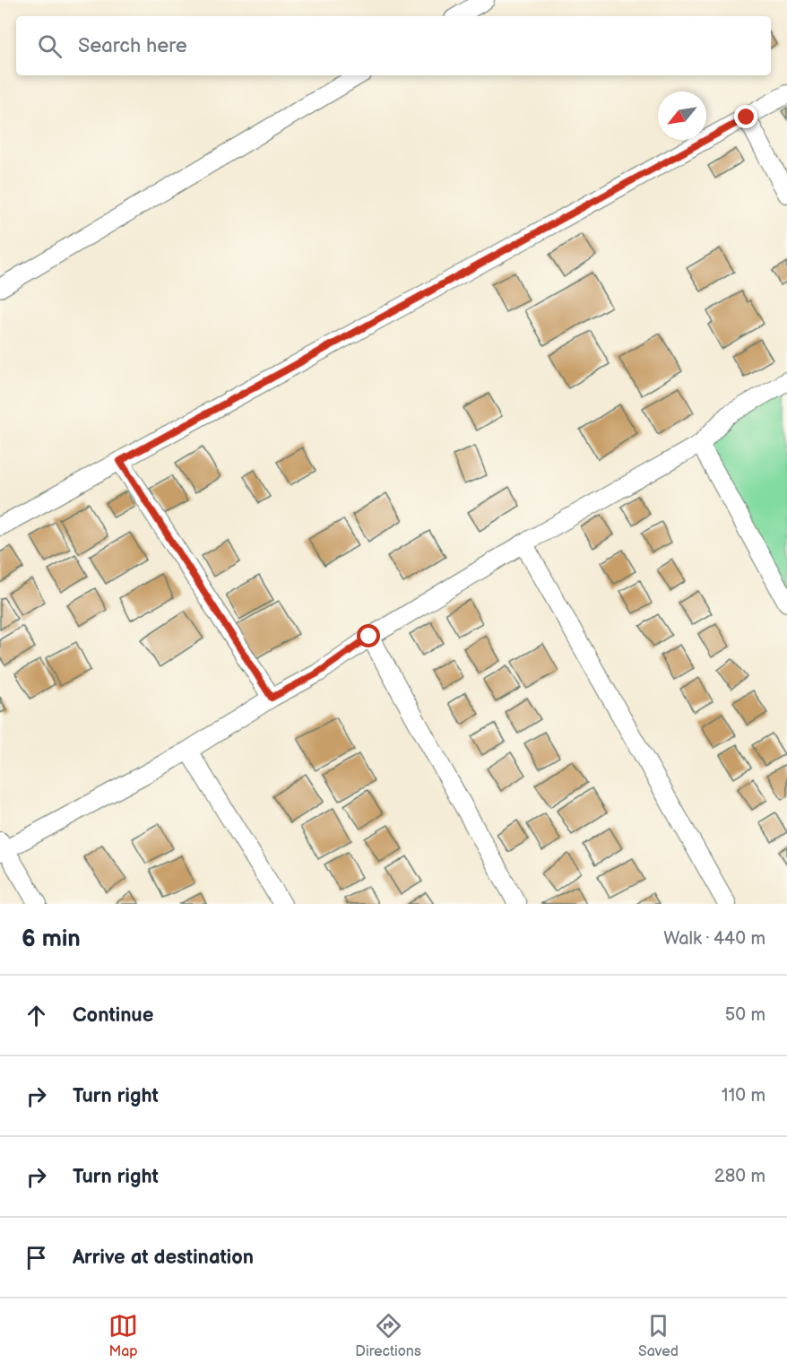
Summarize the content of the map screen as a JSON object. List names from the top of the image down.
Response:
{
  "north": "bottom left",
  "page": {
    "search": "Search here",
    "heading": ["6 min", "Walk · 440 m"],
    "list": [
      ["Continue", "50 m"],
      ["Turn right", "110 m"],
      ["Turn right", "280 m"],
      "Arrive at destination"
    ],
    "nav": ["Map", "Directions", "Saved"]
  }
}
